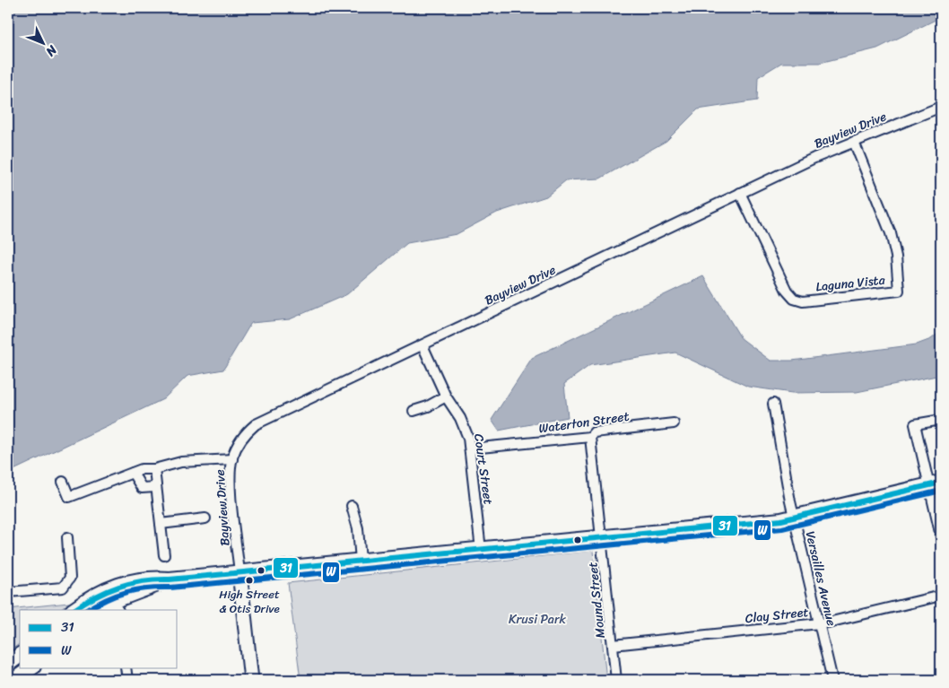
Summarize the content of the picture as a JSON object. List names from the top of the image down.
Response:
{
  "streets": {
    "street": [
      "Bayview Drive",
      "Laguna Vista",
      "Waterton Street",
      "Court Street",
      "Versailles Avenue",
      "Mound Street",
      "Clay Street"
    ]
  },
  "crossings": [
    ["Bayview Drive", "Laguna Vista"],
    ["Bayview Drive", "Court Street"],
    ["Waterton Street", "Court Street"],
    ["Waterton Street", "Mound Street"],
    ["Versailles Avenue", "Clay Street"],
    ["Mound Street", "Clay Street"]
  ],
  "parks": ["Krusi Park"],
  "places": ["High Street & Otis Drive"],
  "lines": ["transit line 31", "transit line W"],
  "legend": ["31", "W"],
  "north": "bottom right"
}
